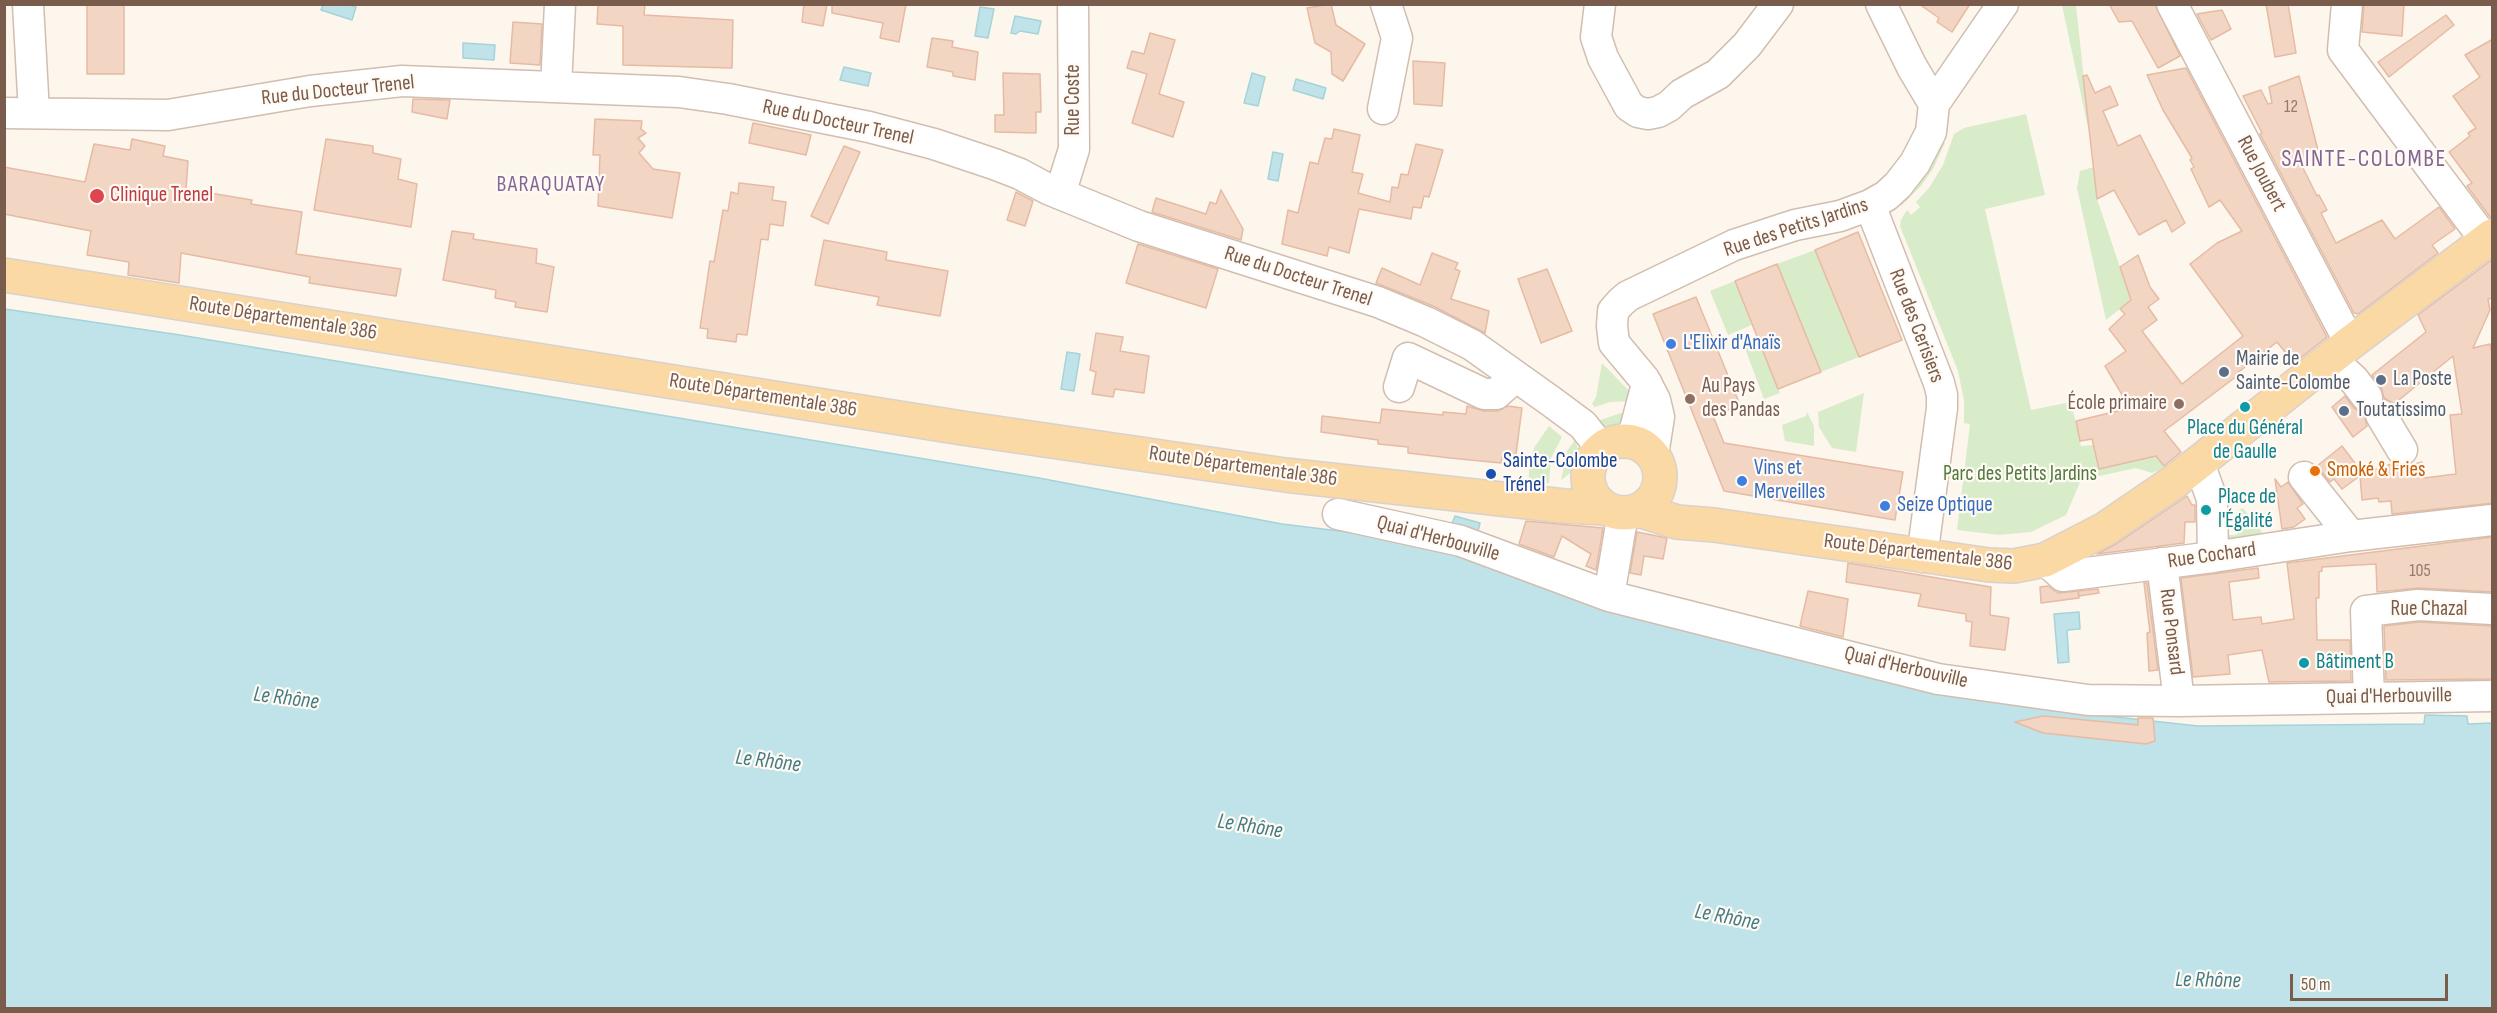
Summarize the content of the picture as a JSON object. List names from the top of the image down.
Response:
{
  "streets": {
    "main road": ["Route Départementale 386"],
    "street": [
      "Rue du Docteur Trenel",
      "Rue Coste",
      "Rue Joubert",
      "Rue des Petits Jardins",
      "Rue des Cerisiers",
      "Quai d'Herbouville",
      "Rue Cochard",
      "Rue Chazal",
      "Rue Ponsard"
    ]
  },
  "crossings": [
    ["Rue du Docteur Trenel", "Rue Coste"],
    ["Rue du Docteur Trenel", "Rue des Petits Jardins"],
    ["Rue du Docteur Trenel", "Route Départementale 386"],
    ["Rue Joubert", "Route Départementale 386"],
    ["Rue des Petits Jardins", "Route Départementale 386"],
    ["Rue des Petits Jardins", "Rue des Cerisiers"],
    ["Route Départementale 386", "Rue des Cerisiers"],
    ["Route Départementale 386", "Rue Cochard"],
    ["Quai d'Herbouville", "Rue Chazal"],
    ["Quai d'Herbouville", "Rue Ponsard"],
    ["Rue Cochard", "Rue Ponsard"]
  ],
  "districts": ["SAINTE-COLOMBE", "BARAQUATAY"],
  "water": ["Le Rhône"],
  "parks": ["Parc des Petits Jardins"],
  "places": [
    "Clinique Trenel",
    "L'Elixir d'Anaïs",
    "Mairie de Sainte-Colombe",
    "La Poste",
    "Au Pays des Pandas",
    "École primaire",
    "Place du Général de Gaulle",
    "Toutatissimo",
    "Smoké & Fries",
    "Sainte-Colombe Trénel",
    "Vins et Merveilles",
    "Seize Optique",
    "Place de l'Égalité",
    "Bâtiment B"
  ],
  "house_numbers": ["12", "105"],
  "scale_bar": "50 m"
}
